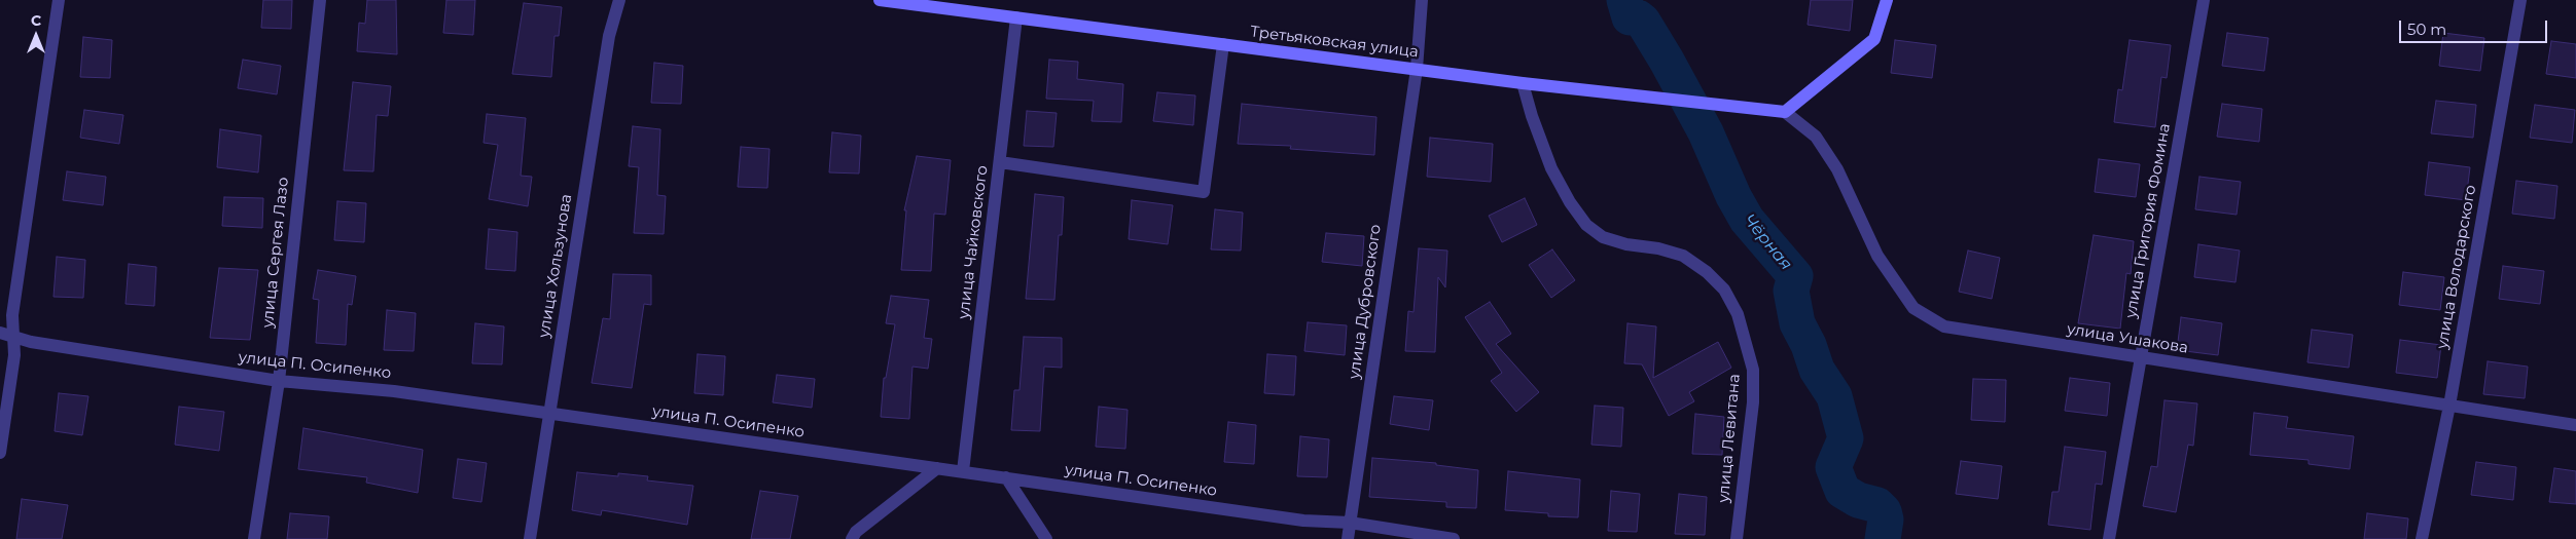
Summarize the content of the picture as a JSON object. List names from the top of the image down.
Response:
{
  "streets": {
    "street": [
      "Третьяковская улица",
      "улица Григория Фомина",
      "улица Чайковского",
      "улица Сергея Лазо",
      "улица Хользунова",
      "улица Володарского",
      "улица Дубровского",
      "улица Ушакова",
      "улица П. Осипенко",
      "улица Левитана"
    ]
  },
  "crossings": [
    ["Третьяковская улица", "улица Чайковского"],
    ["Третьяковская улица", "улица Дубровского"],
    ["Третьяковская улица", "улица Ушакова"],
    ["Третьяковская улица", "улица Левитана"],
    ["улица Григория Фомина", "улица Ушакова"],
    ["улица Чайковского", "улица П. Осипенко"],
    ["улица Сергея Лазо", "улица П. Осипенко"],
    ["улица Хользунова", "улица П. Осипенко"],
    ["улица Володарского", "улица Ушакова"],
    ["улица Дубровского", "улица П. Осипенко"]
  ],
  "water": ["Чёрная"],
  "scale_bar": "50 m",
  "north": "top"
}
